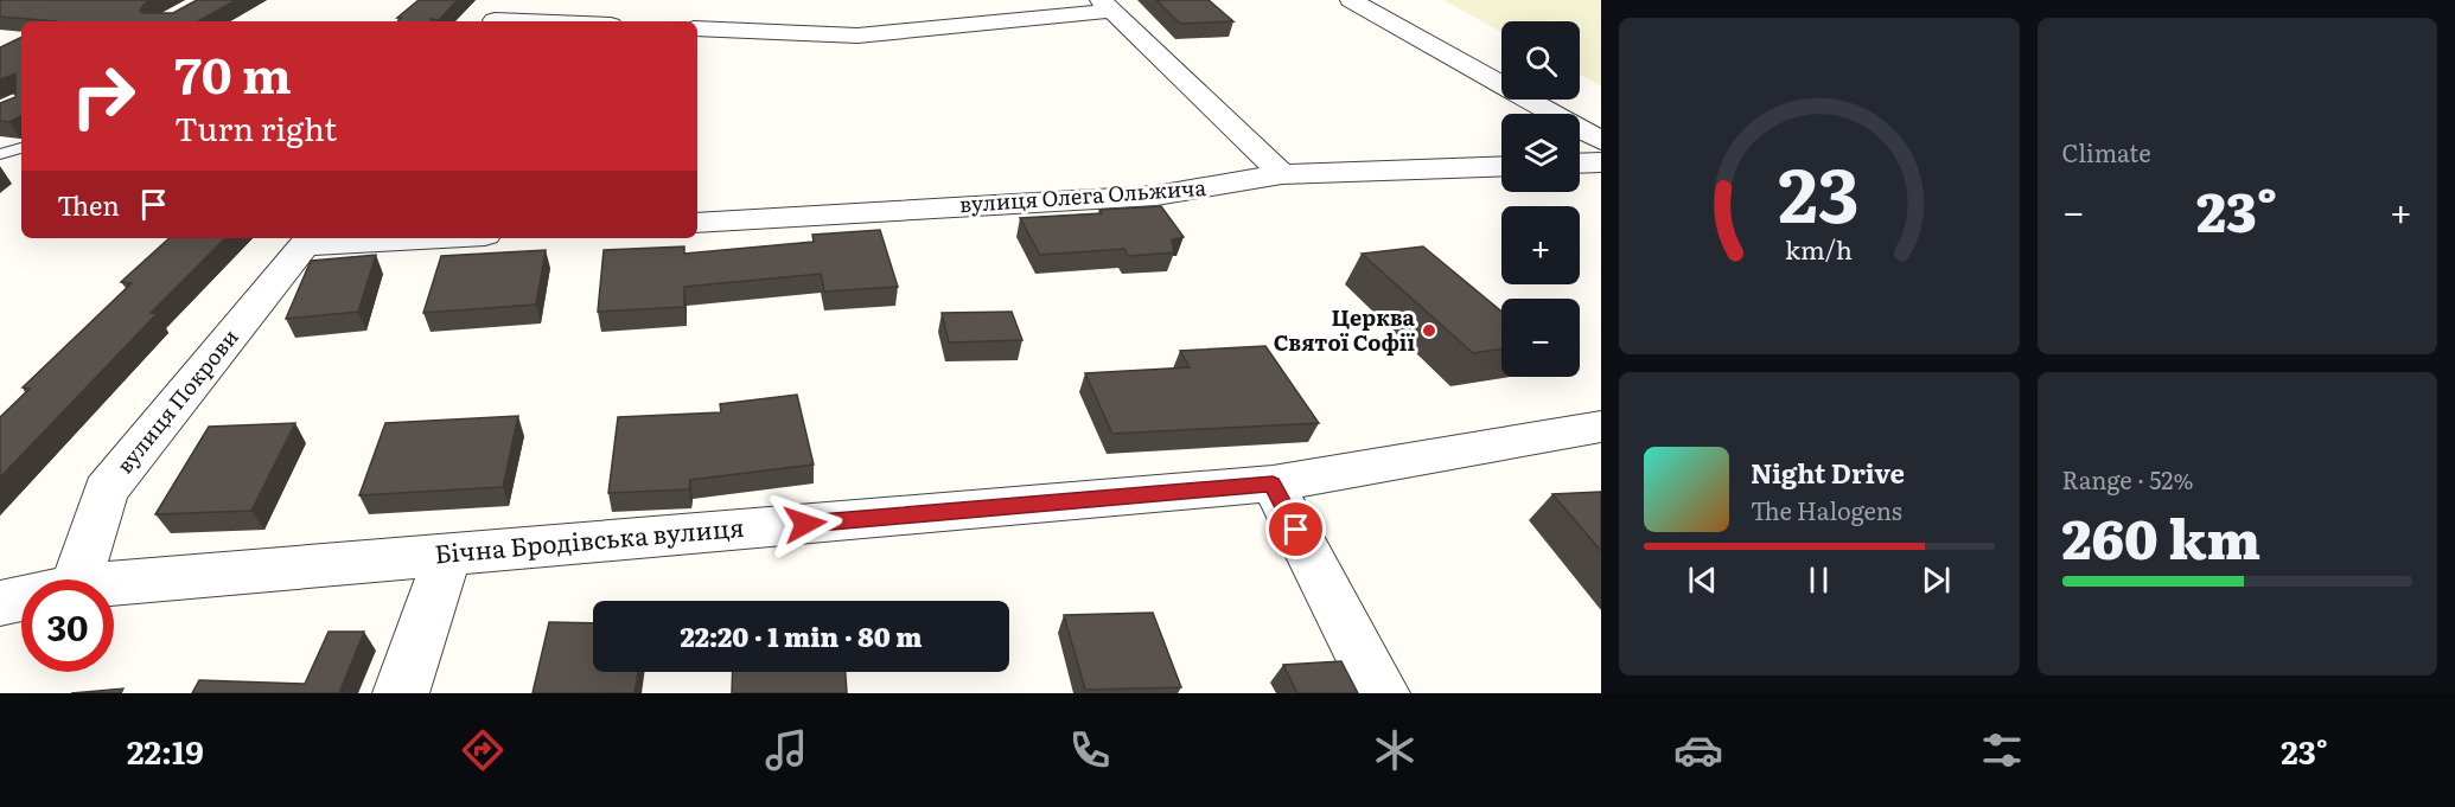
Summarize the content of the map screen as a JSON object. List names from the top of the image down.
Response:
{
  "streets": {
    "street": ["вулиця Олега Ольжича", "вулиця Покрови", "Бічна Бродівська вулиця"]
  },
  "places": ["Церква Святої Софії"],
  "page": {
    "tile": [
      "Climate",
      ["Range · 52%", "260 km"]
    ],
    "map_buttons": ["+", "−"],
    "turn": ["70 m", "Turn right"],
    "then": "Then",
    "heat": ["−", "23°", "+"],
    "song": ["Night Drive", "The Halogens"],
    "limit": "30",
    "trip": "22:20 · 1 min · 80 m",
    "tabs": ["22:19", "23°"],
    "gauge": ["23", "km/h"]
  }
}
